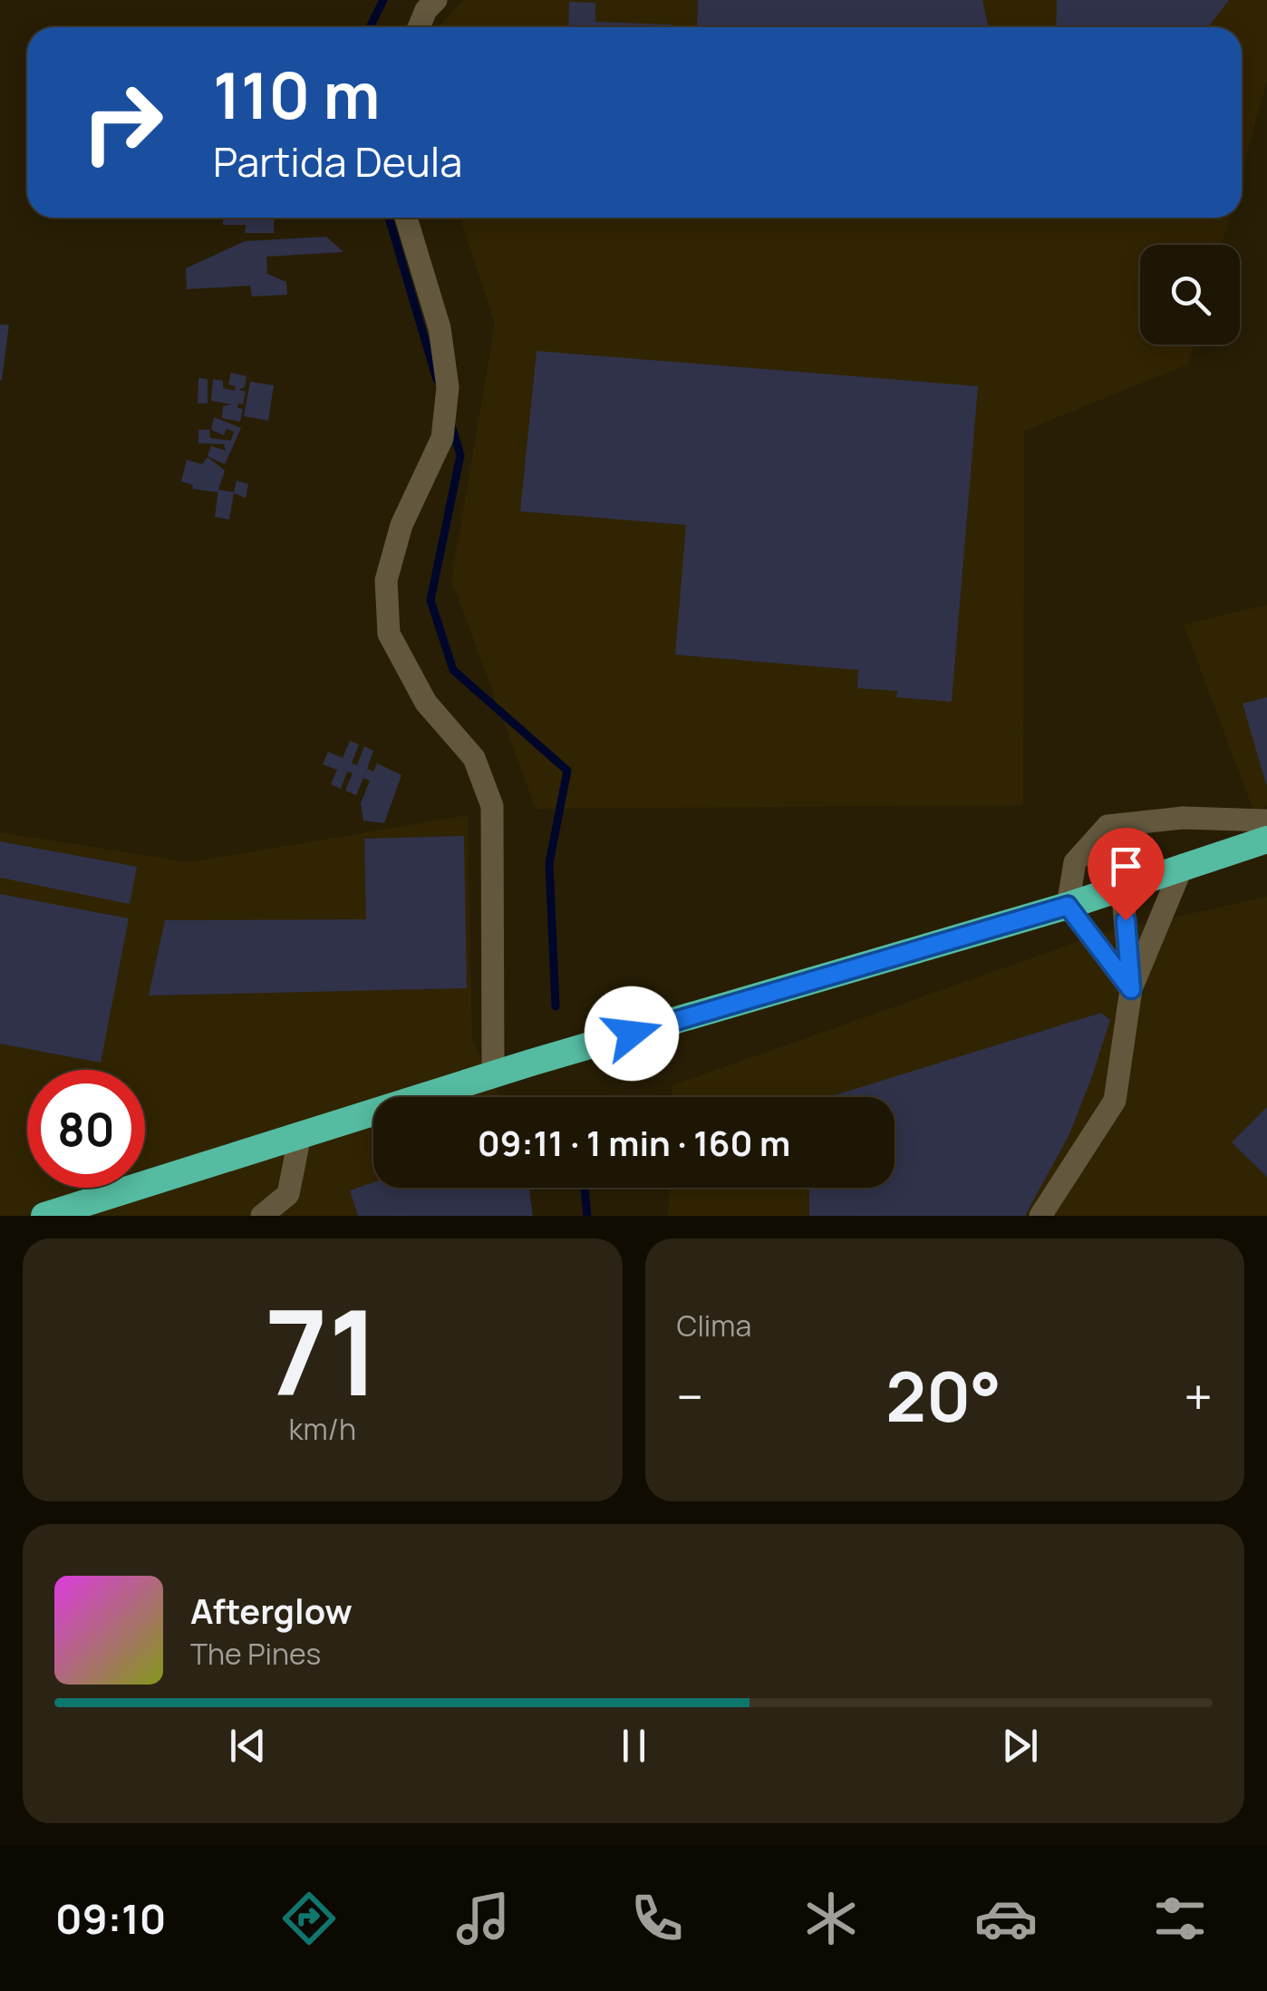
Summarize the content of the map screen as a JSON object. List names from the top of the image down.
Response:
{
  "page": {
    "turn": ["110 m", "Partida Deula"],
    "limit": "80",
    "trip": "09:11 · 1 min · 160 m",
    "tile": [
      ["71", "km/h"],
      "Clima"
    ],
    "heat": ["−", "20°", "+"],
    "song": ["Afterglow", "The Pines"],
    "tabs": "09:10"
  }
}
